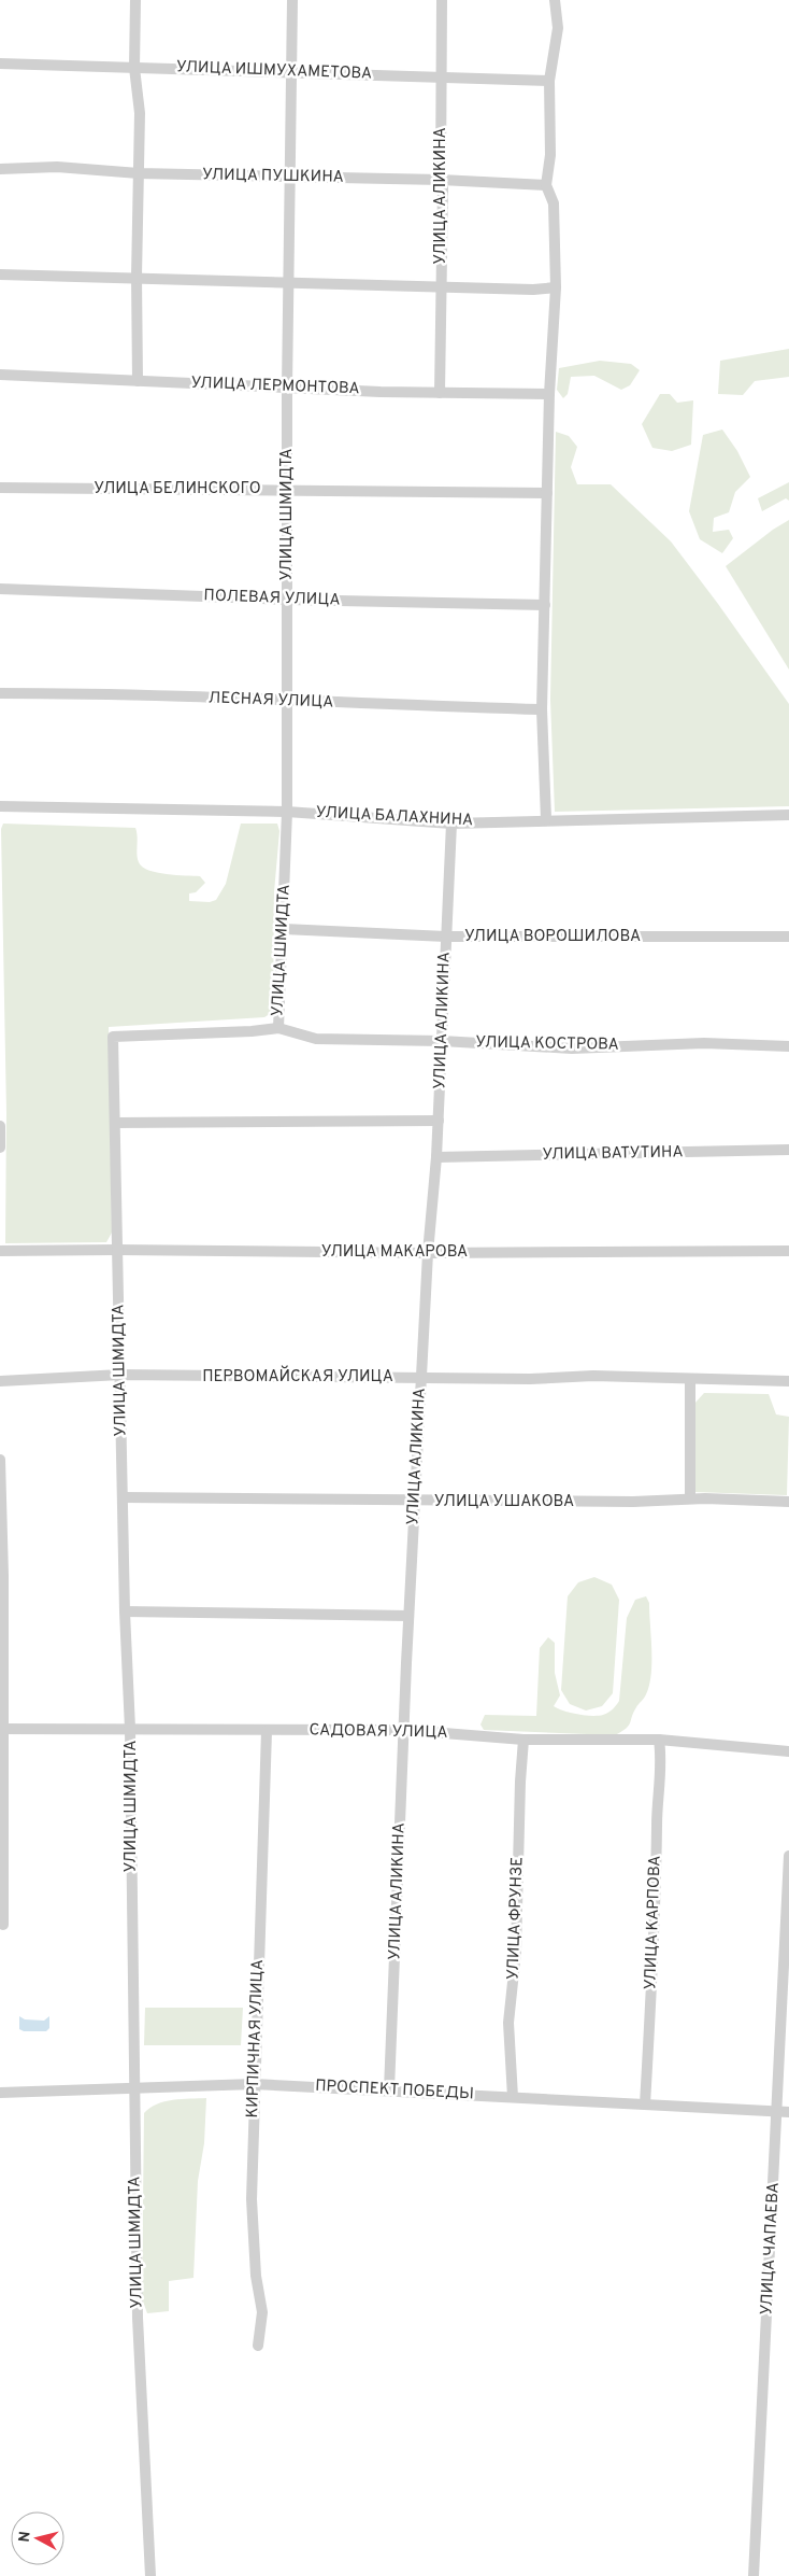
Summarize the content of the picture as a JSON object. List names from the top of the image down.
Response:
{
  "streets": {
    "street": [
      "УЛИЦА ИШМУХАМЕТОВА",
      "УЛИЦА ПУШКИНА",
      "УЛИЦА АЛИКИНА",
      "УЛИЦА ЛЕРМОНТОВА",
      "УЛИЦА БЕЛИНСКОГО",
      "УЛИЦА ШМИДТА",
      "ПОЛЕВАЯ УЛИЦА",
      "ЛЕСНАЯ УЛИЦА",
      "УЛИЦА БАЛАХНИНА",
      "УЛИЦА ВОРОШИЛОВА",
      "УЛИЦА КОСТРОВА",
      "УЛИЦА ВАТУТИНА",
      "УЛИЦА МАКАРОВА",
      "ПЕРВОМАЙСКАЯ УЛИЦА",
      "УЛИЦА УШАКОВА",
      "САДОВАЯ УЛИЦА",
      "УЛИЦА ФРУНЗЕ",
      "УЛИЦА КАРПОВА",
      "КИРПИЧНАЯ УЛИЦА",
      "ПРОСПЕКТ ПОБЕДЫ",
      "УЛИЦА ЧАПАЕВА"
    ]
  },
  "crossings": [
    ["УЛИЦА ИШМУХАМЕТОВА", "УЛИЦА АЛИКИНА"],
    ["УЛИЦА ИШМУХАМЕТОВА", "УЛИЦА ШМИДТА"],
    ["УЛИЦА ПУШКИНА", "УЛИЦА АЛИКИНА"],
    ["УЛИЦА ПУШКИНА", "УЛИЦА ШМИДТА"],
    ["УЛИЦА АЛИКИНА", "УЛИЦА ЛЕРМОНТОВА"],
    ["УЛИЦА АЛИКИНА", "УЛИЦА БАЛАХНИНА"],
    ["УЛИЦА АЛИКИНА", "УЛИЦА ВОРОШИЛОВА"],
    ["УЛИЦА АЛИКИНА", "УЛИЦА КОСТРОВА"],
    ["УЛИЦА АЛИКИНА", "УЛИЦА ВАТУТИНА"],
    ["УЛИЦА АЛИКИНА", "УЛИЦА МАКАРОВА"],
    ["УЛИЦА АЛИКИНА", "ПЕРВОМАЙСКАЯ УЛИЦА"],
    ["УЛИЦА АЛИКИНА", "УЛИЦА УШАКОВА"],
    ["УЛИЦА АЛИКИНА", "САДОВАЯ УЛИЦА"],
    ["УЛИЦА АЛИКИНА", "ПРОСПЕКТ ПОБЕДЫ"],
    ["УЛИЦА ЛЕРМОНТОВА", "УЛИЦА ШМИДТА"],
    ["УЛИЦА БЕЛИНСКОГО", "УЛИЦА ШМИДТА"],
    ["УЛИЦА ШМИДТА", "ПОЛЕВАЯ УЛИЦА"],
    ["УЛИЦА ШМИДТА", "ЛЕСНАЯ УЛИЦА"],
    ["УЛИЦА ШМИДТА", "УЛИЦА БАЛАХНИНА"],
    ["УЛИЦА ШМИДТА", "УЛИЦА ВОРОШИЛОВА"],
    ["УЛИЦА ШМИДТА", "УЛИЦА КОСТРОВА"],
    ["УЛИЦА ШМИДТА", "УЛИЦА МАКАРОВА"],
    ["УЛИЦА ШМИДТА", "ПЕРВОМАЙСКАЯ УЛИЦА"],
    ["УЛИЦА ШМИДТА", "УЛИЦА УШАКОВА"],
    ["УЛИЦА ШМИДТА", "САДОВАЯ УЛИЦА"],
    ["УЛИЦА ШМИДТА", "ПРОСПЕКТ ПОБЕДЫ"],
    ["САДОВАЯ УЛИЦА", "УЛИЦА ФРУНЗЕ"],
    ["САДОВАЯ УЛИЦА", "УЛИЦА КАРПОВА"],
    ["САДОВАЯ УЛИЦА", "КИРПИЧНАЯ УЛИЦА"],
    ["УЛИЦА ФРУНЗЕ", "ПРОСПЕКТ ПОБЕДЫ"],
    ["УЛИЦА КАРПОВА", "ПРОСПЕКТ ПОБЕДЫ"],
    ["КИРПИЧНАЯ УЛИЦА", "ПРОСПЕКТ ПОБЕДЫ"],
    ["ПРОСПЕКТ ПОБЕДЫ", "УЛИЦА ЧАПАЕВА"]
  ],
  "north": "left"
}
